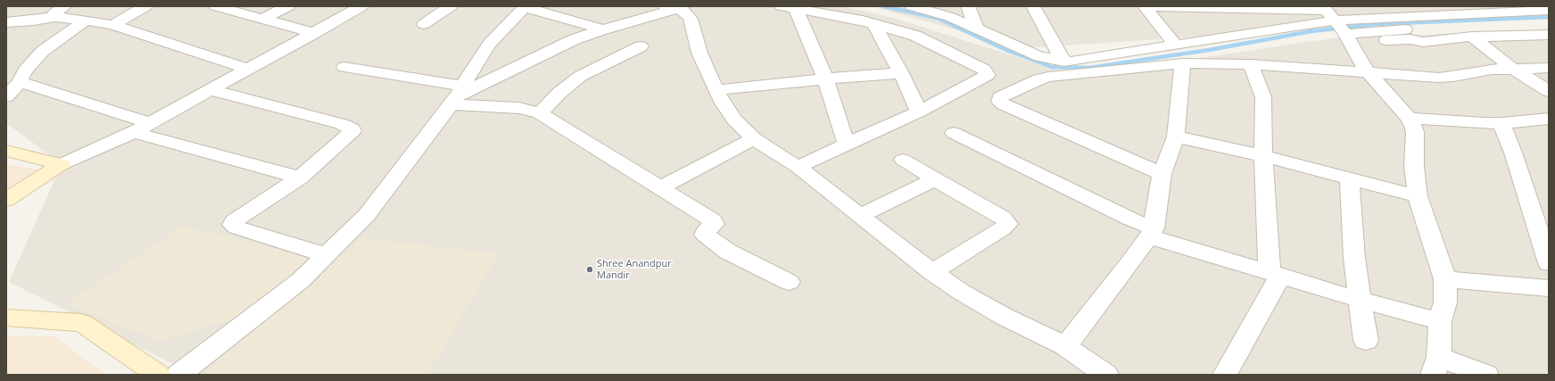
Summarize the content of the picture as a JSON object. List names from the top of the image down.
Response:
{
  "places": ["Shree Anandpur Mandir"]
}
